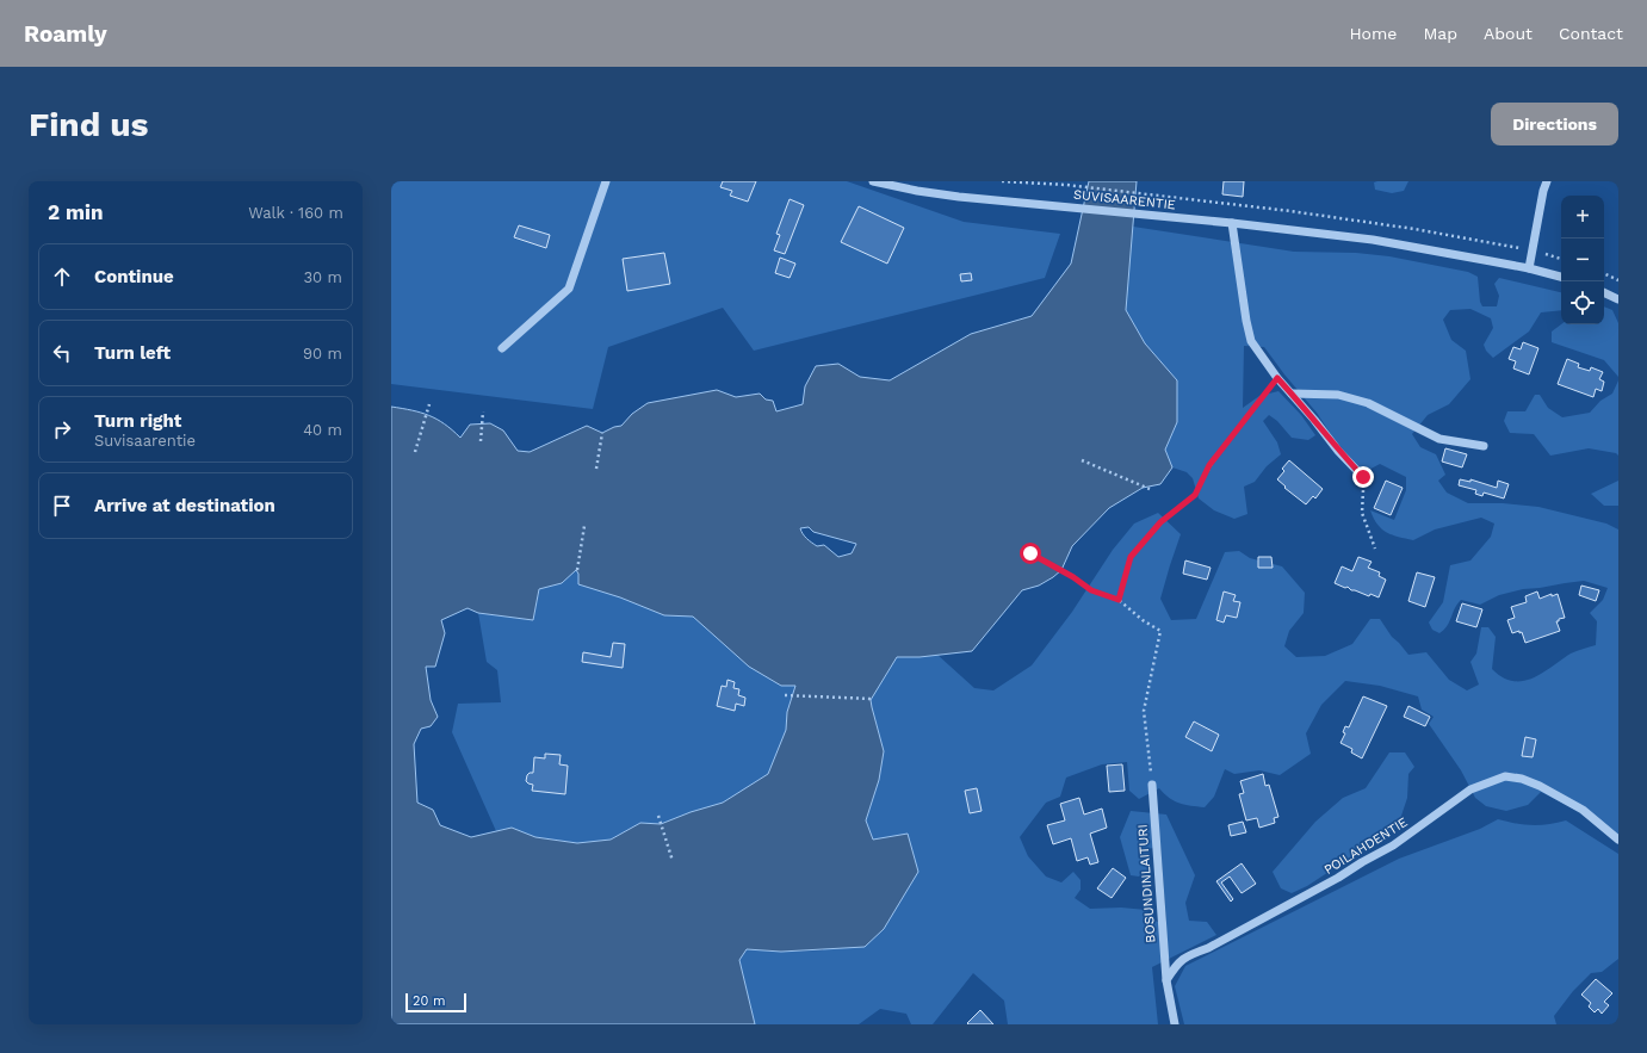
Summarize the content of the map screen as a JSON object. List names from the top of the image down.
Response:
{
  "streets": {
    "street": ["SUVISAARENTIE", "POILAHDENTIE", "BOSUNDINLAITURI"]
  },
  "crossings": [
    ["POILAHDENTIE", "BOSUNDINLAITURI"]
  ],
  "scale_bar": "20 m",
  "page": {
    "header": "Roamly",
    "nav": [
      "Home",
      "Map",
      "About",
      "Contact"
    ],
    "buttons": "Directions",
    "title": "Find us",
    "heading": ["2 min", "Walk · 160 m"],
    "map_buttons": ["+", "−"],
    "list": [
      ["Continue", "30 m"],
      ["Turn left", "90 m"],
      ["Turn right", "Suvisaarentie", "40 m"],
      "Arrive at destination"
    ],
    "scale": "20 m"
  }
}
